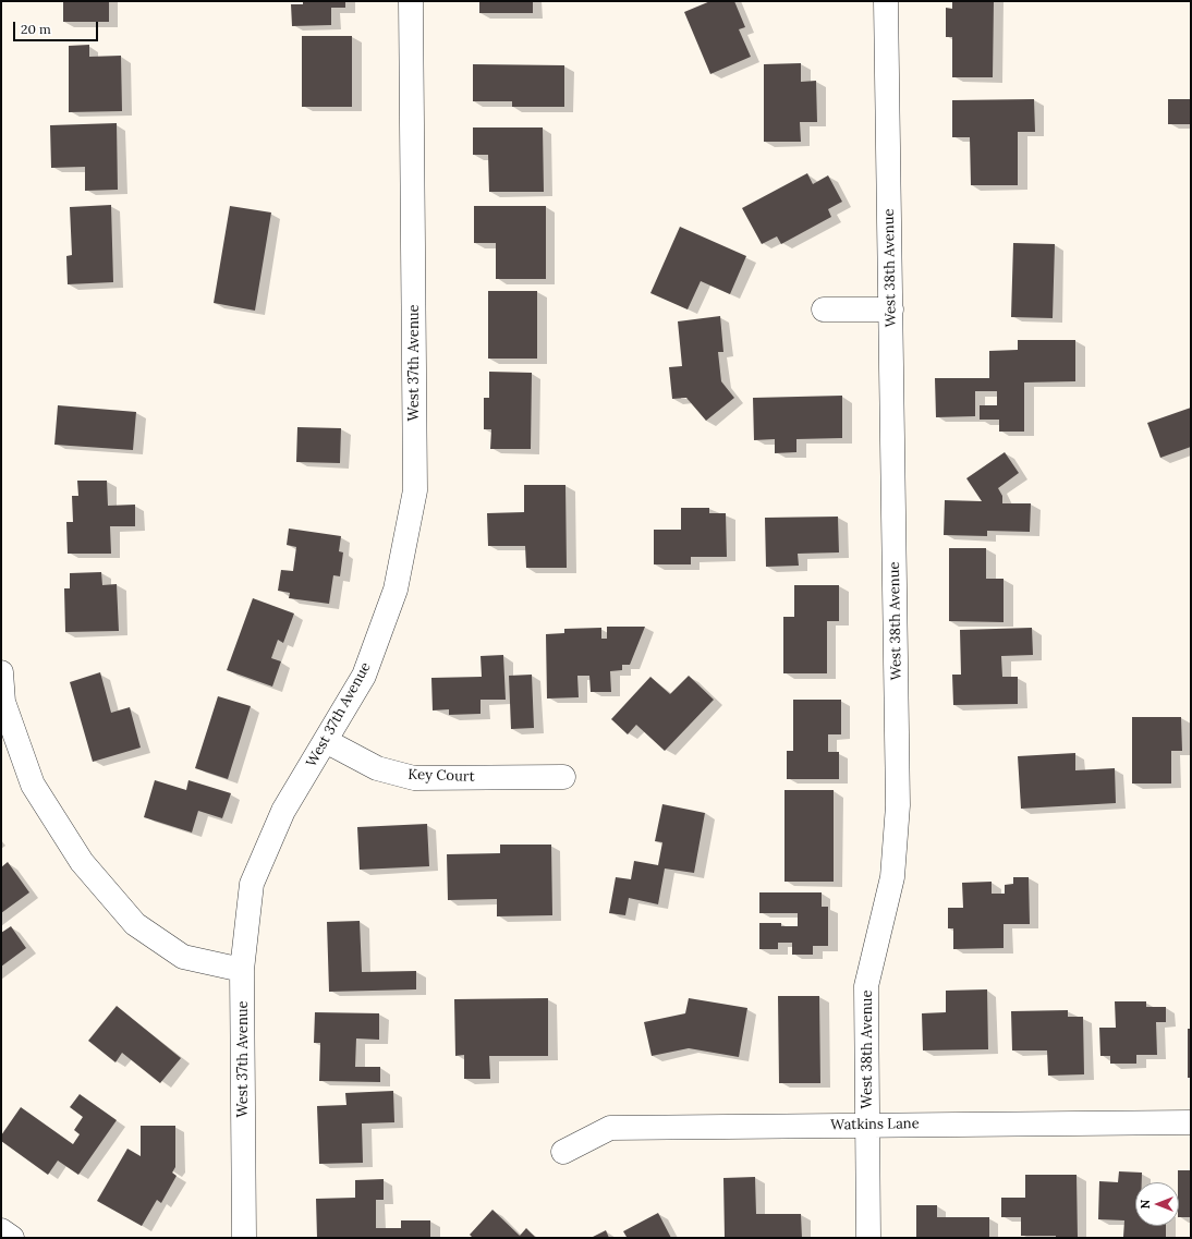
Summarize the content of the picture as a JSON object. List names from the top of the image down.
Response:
{
  "streets": {
    "street": [
      "West 38th Avenue",
      "West 37th Avenue",
      "Key Court",
      "Watkins Lane"
    ]
  },
  "crossings": [
    ["West 38th Avenue", "Watkins Lane"],
    ["West 37th Avenue", "Key Court"]
  ],
  "scale_bar": "20 m",
  "north": "left"
}
